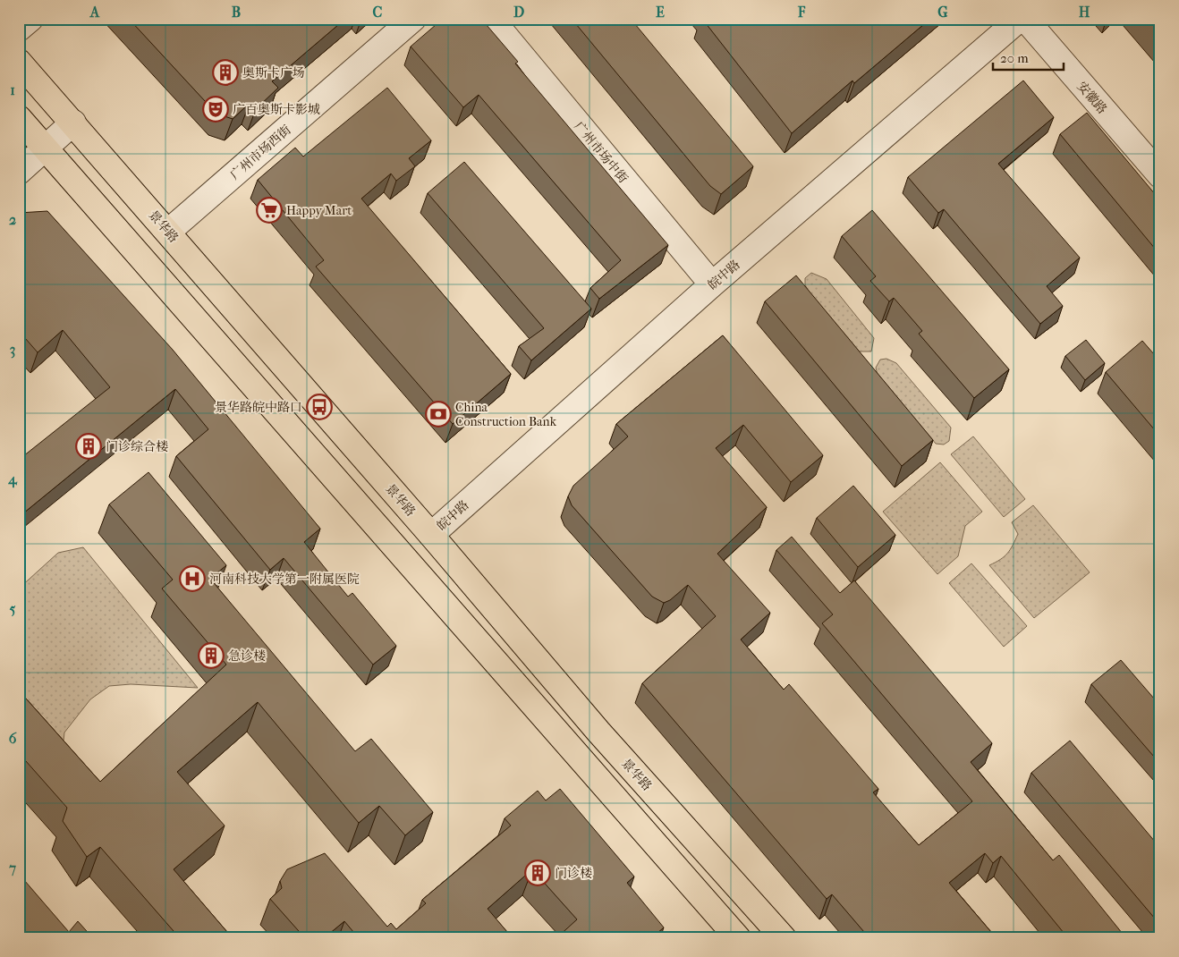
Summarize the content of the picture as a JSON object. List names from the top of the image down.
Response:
{
  "streets": {
    "main road": ["景华路"],
    "street": [
      "安徽路",
      "广州市场西街",
      "广州市场中街",
      "皖中路"
    ]
  },
  "crossings": [
    ["广州市场西街", "景华路"],
    ["广州市场中街", "皖中路"],
    ["景华路", "皖中路"]
  ],
  "places": {
    "building": [
      "奥斯卡广场",
      "门诊综合楼",
      "急诊楼",
      "门诊楼"
    ],
    "theatre": ["广百奥斯卡影城"],
    "supermarket": ["Happy Mart"],
    "bus stop": ["景华路皖中路口"],
    "bank": ["China Construction Bank"],
    "hospital": ["河南科技大学第一附属医院"]
  },
  "scale_bar": "20 m",
  "grid": {
    "columns": [
      "A",
      "B",
      "C",
      "D",
      "E",
      "F",
      "G",
      "H"
    ],
    "rows": [
      "1",
      "2",
      "3",
      "4",
      "5",
      "6",
      "7"
    ]
  }
}
